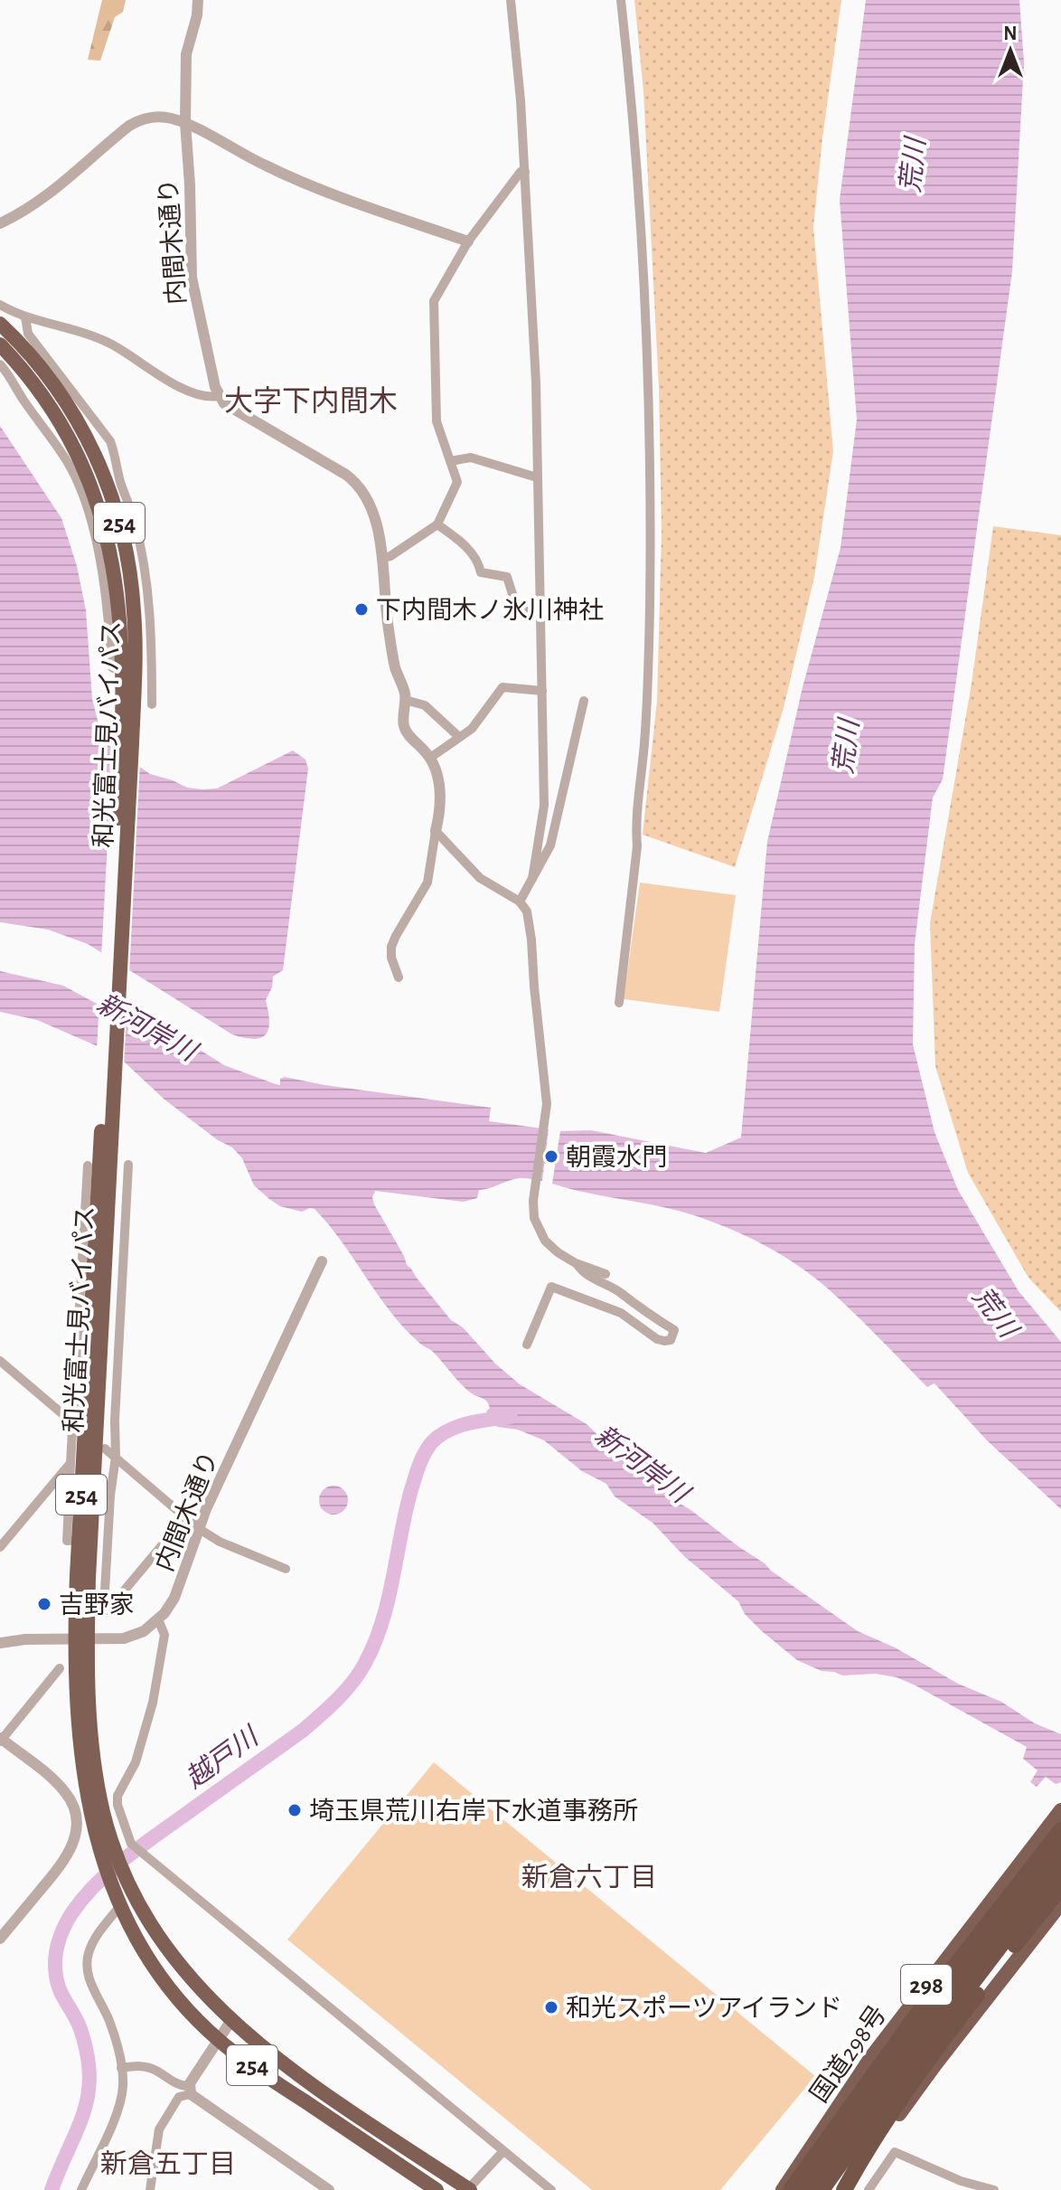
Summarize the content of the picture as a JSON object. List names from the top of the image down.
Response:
{
  "streets": {
    "highway": [
      "254",
      "和光富士見バイパス",
      "298",
      "国道298号"
    ],
    "street": ["内間木通り"]
  },
  "crossings": [
    ["内間木通り", "和光富士見バイパス"]
  ],
  "districts": ["大字下内間木", "新倉六丁目", "新倉五丁目"],
  "water": ["荒川", "新河岸川", "越戸川"],
  "places": [
    "下内間木ノ氷川神社",
    "朝霞水門",
    "吉野家",
    "埼玉県荒川右岸下水道事務所",
    "和光スポーツアイランド"
  ],
  "north": "top"
}
